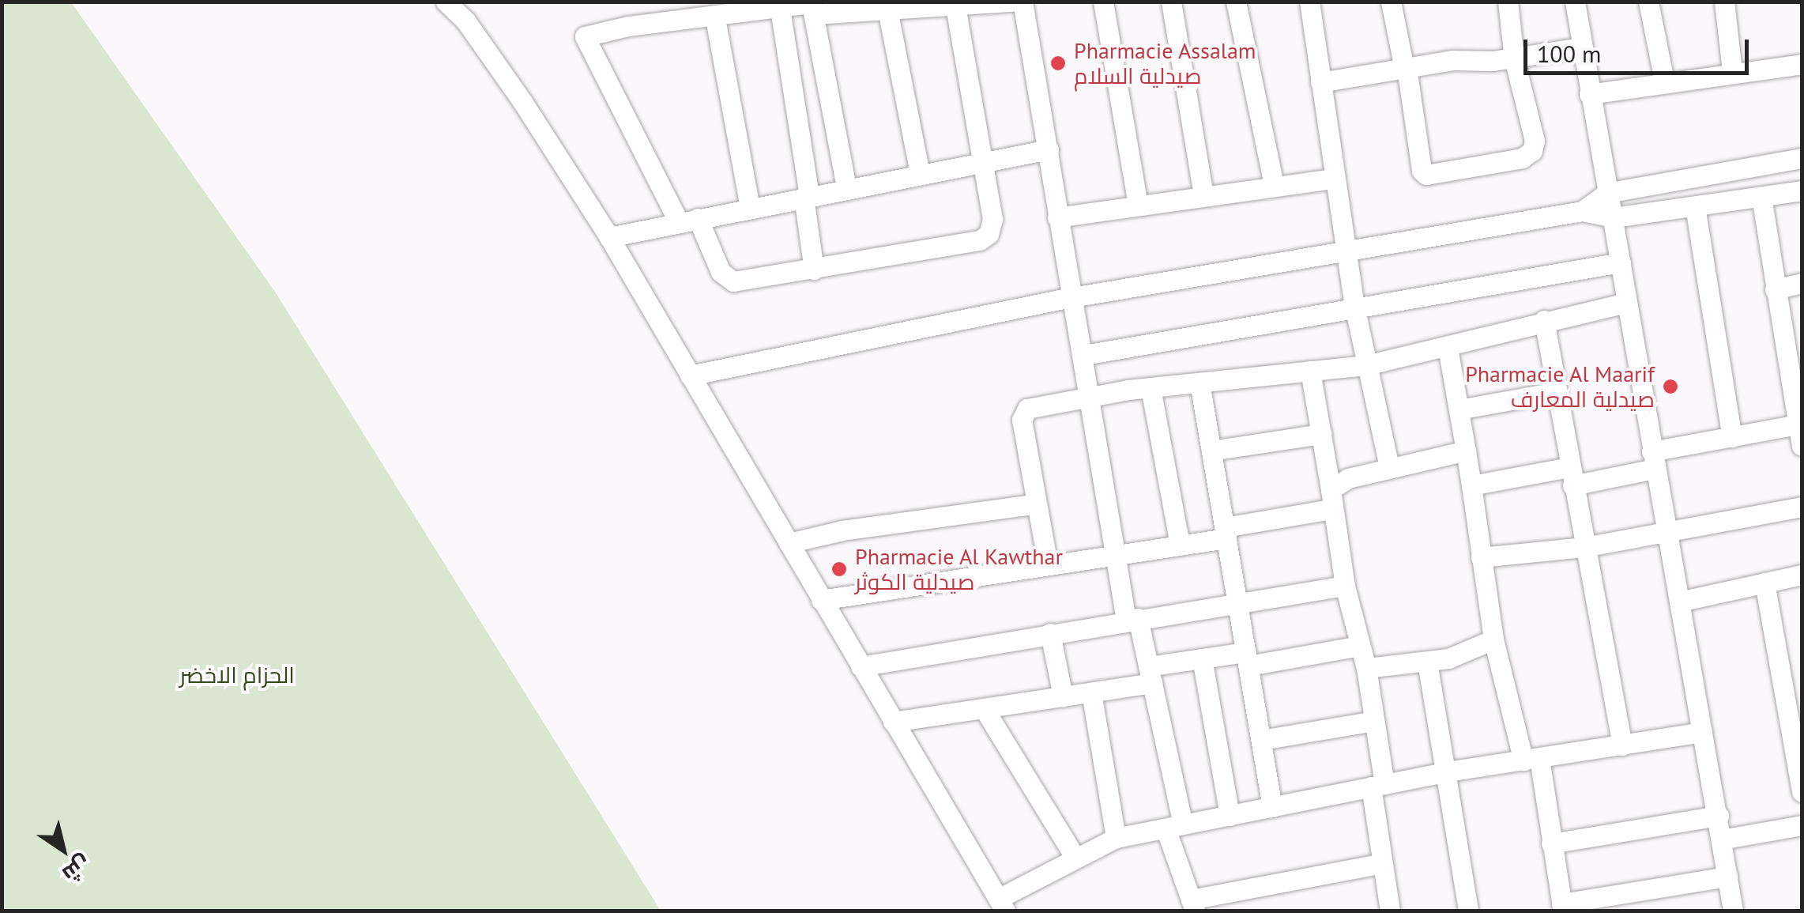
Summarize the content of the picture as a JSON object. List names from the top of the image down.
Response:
{
  "parks": ["الحزام الاخضر"],
  "places": ["Pharmacie Assalam صيدلية السلام", "Pharmacie Al Maarif صيدلية المعارف", "Pharmacie Al Kawthar صيدلية الكوثر"],
  "scale_bar": "100 m",
  "north": "bottom right"
}
